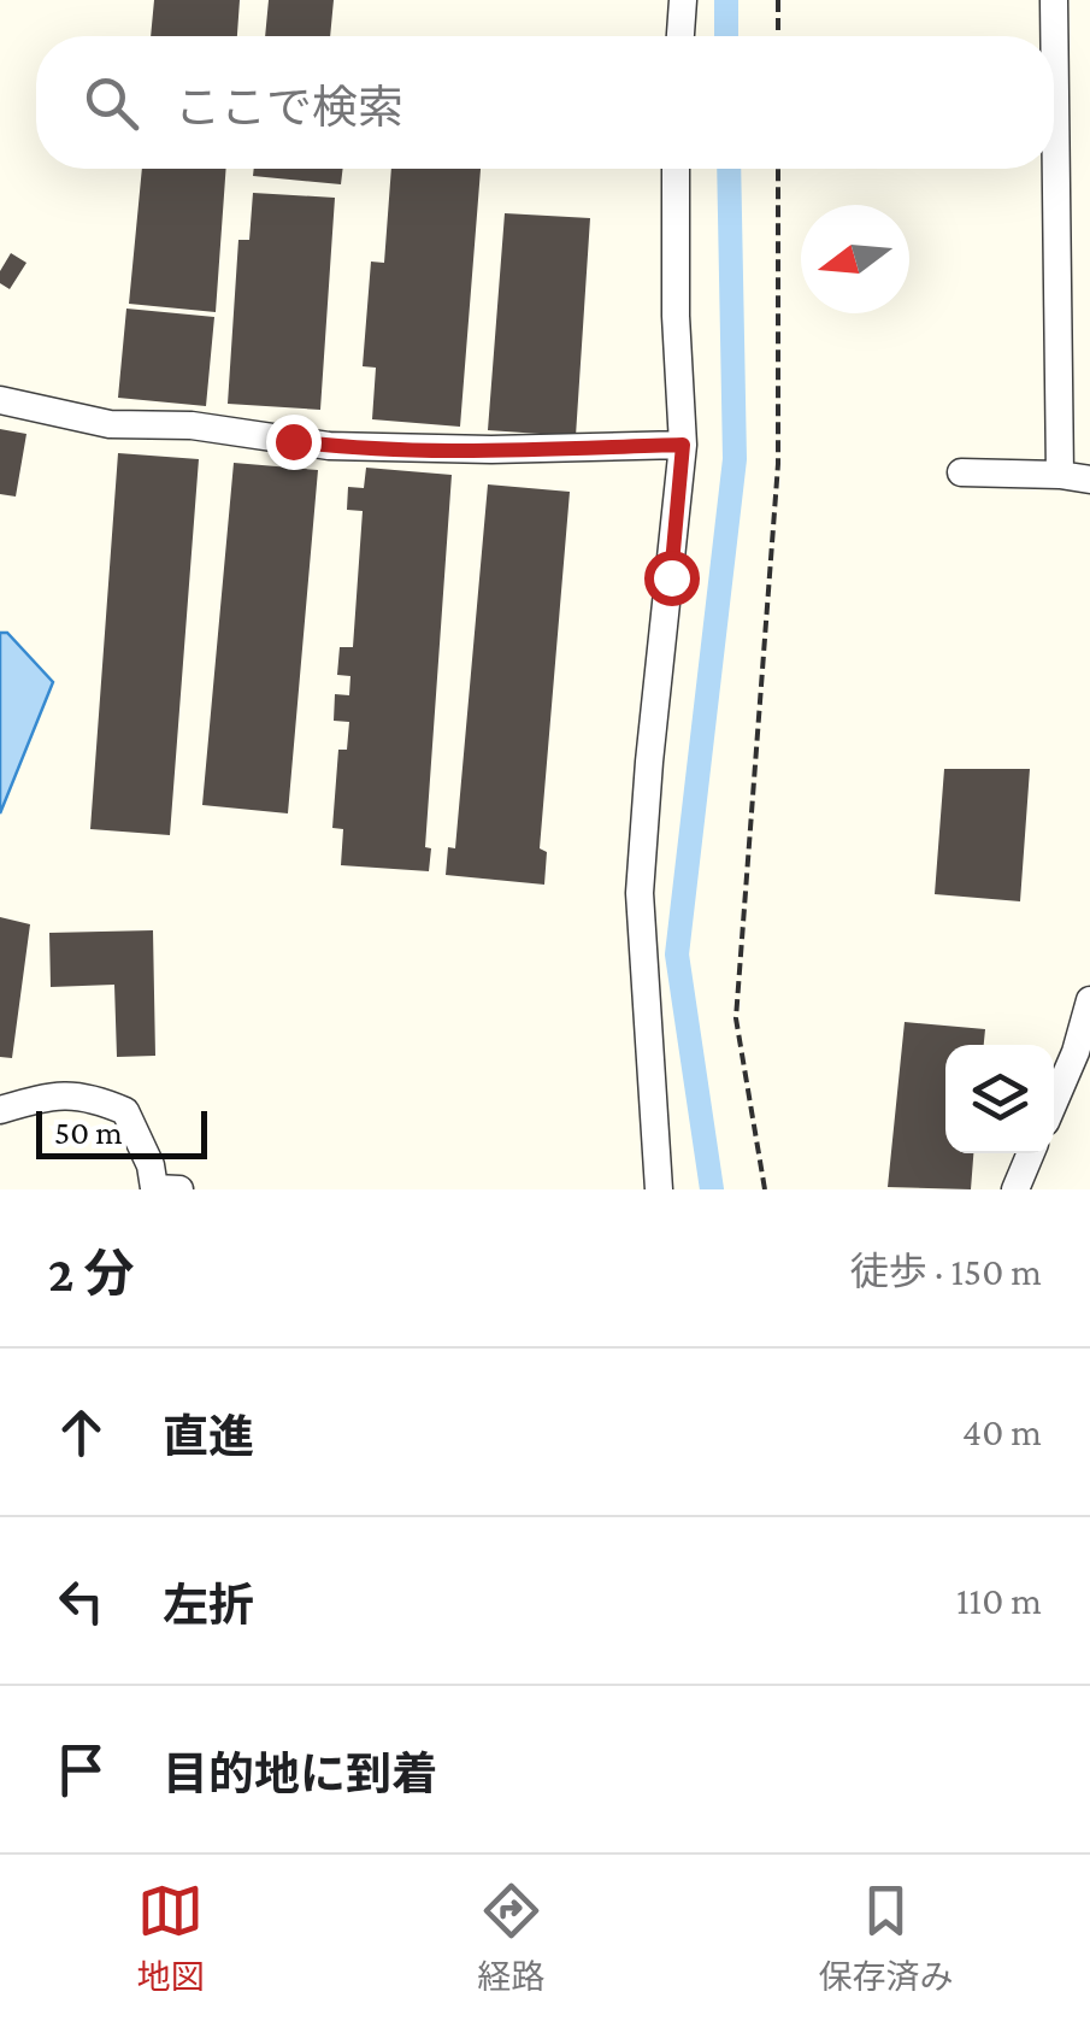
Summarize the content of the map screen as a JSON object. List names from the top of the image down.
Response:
{
  "scale_bar": "50 m",
  "north": "left",
  "page": {
    "search": "ここで検索",
    "scale": "50 m",
    "heading": ["2 分", "徒歩 · 150 m"],
    "list": [
      ["直進", "40 m"],
      ["左折", "110 m"],
      "目的地に到着"
    ],
    "nav": ["地図", "経路", "保存済み"]
  }
}
